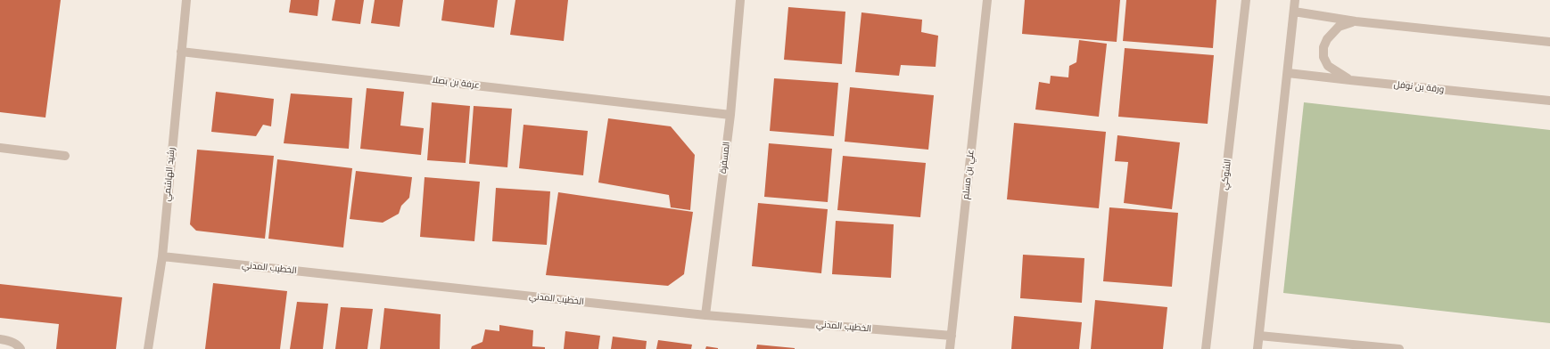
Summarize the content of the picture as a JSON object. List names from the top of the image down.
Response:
{
  "streets": {
    "street": [
      "عرفة بن بصلا",
      "ورقة بن نوفل",
      "المسفرة",
      "رشيد الهاشمي",
      "علي بن مسلم",
      "الشوكي",
      "الخطيب المدني"
    ]
  },
  "crossings": [
    ["عرفة بن بصلا", "المسفرة"],
    ["عرفة بن بصلا", "رشيد الهاشمي"],
    ["المسفرة", "الخطيب المدني"],
    ["رشيد الهاشمي", "الخطيب المدني"],
    ["علي بن مسلم", "الخطيب المدني"]
  ]
}
